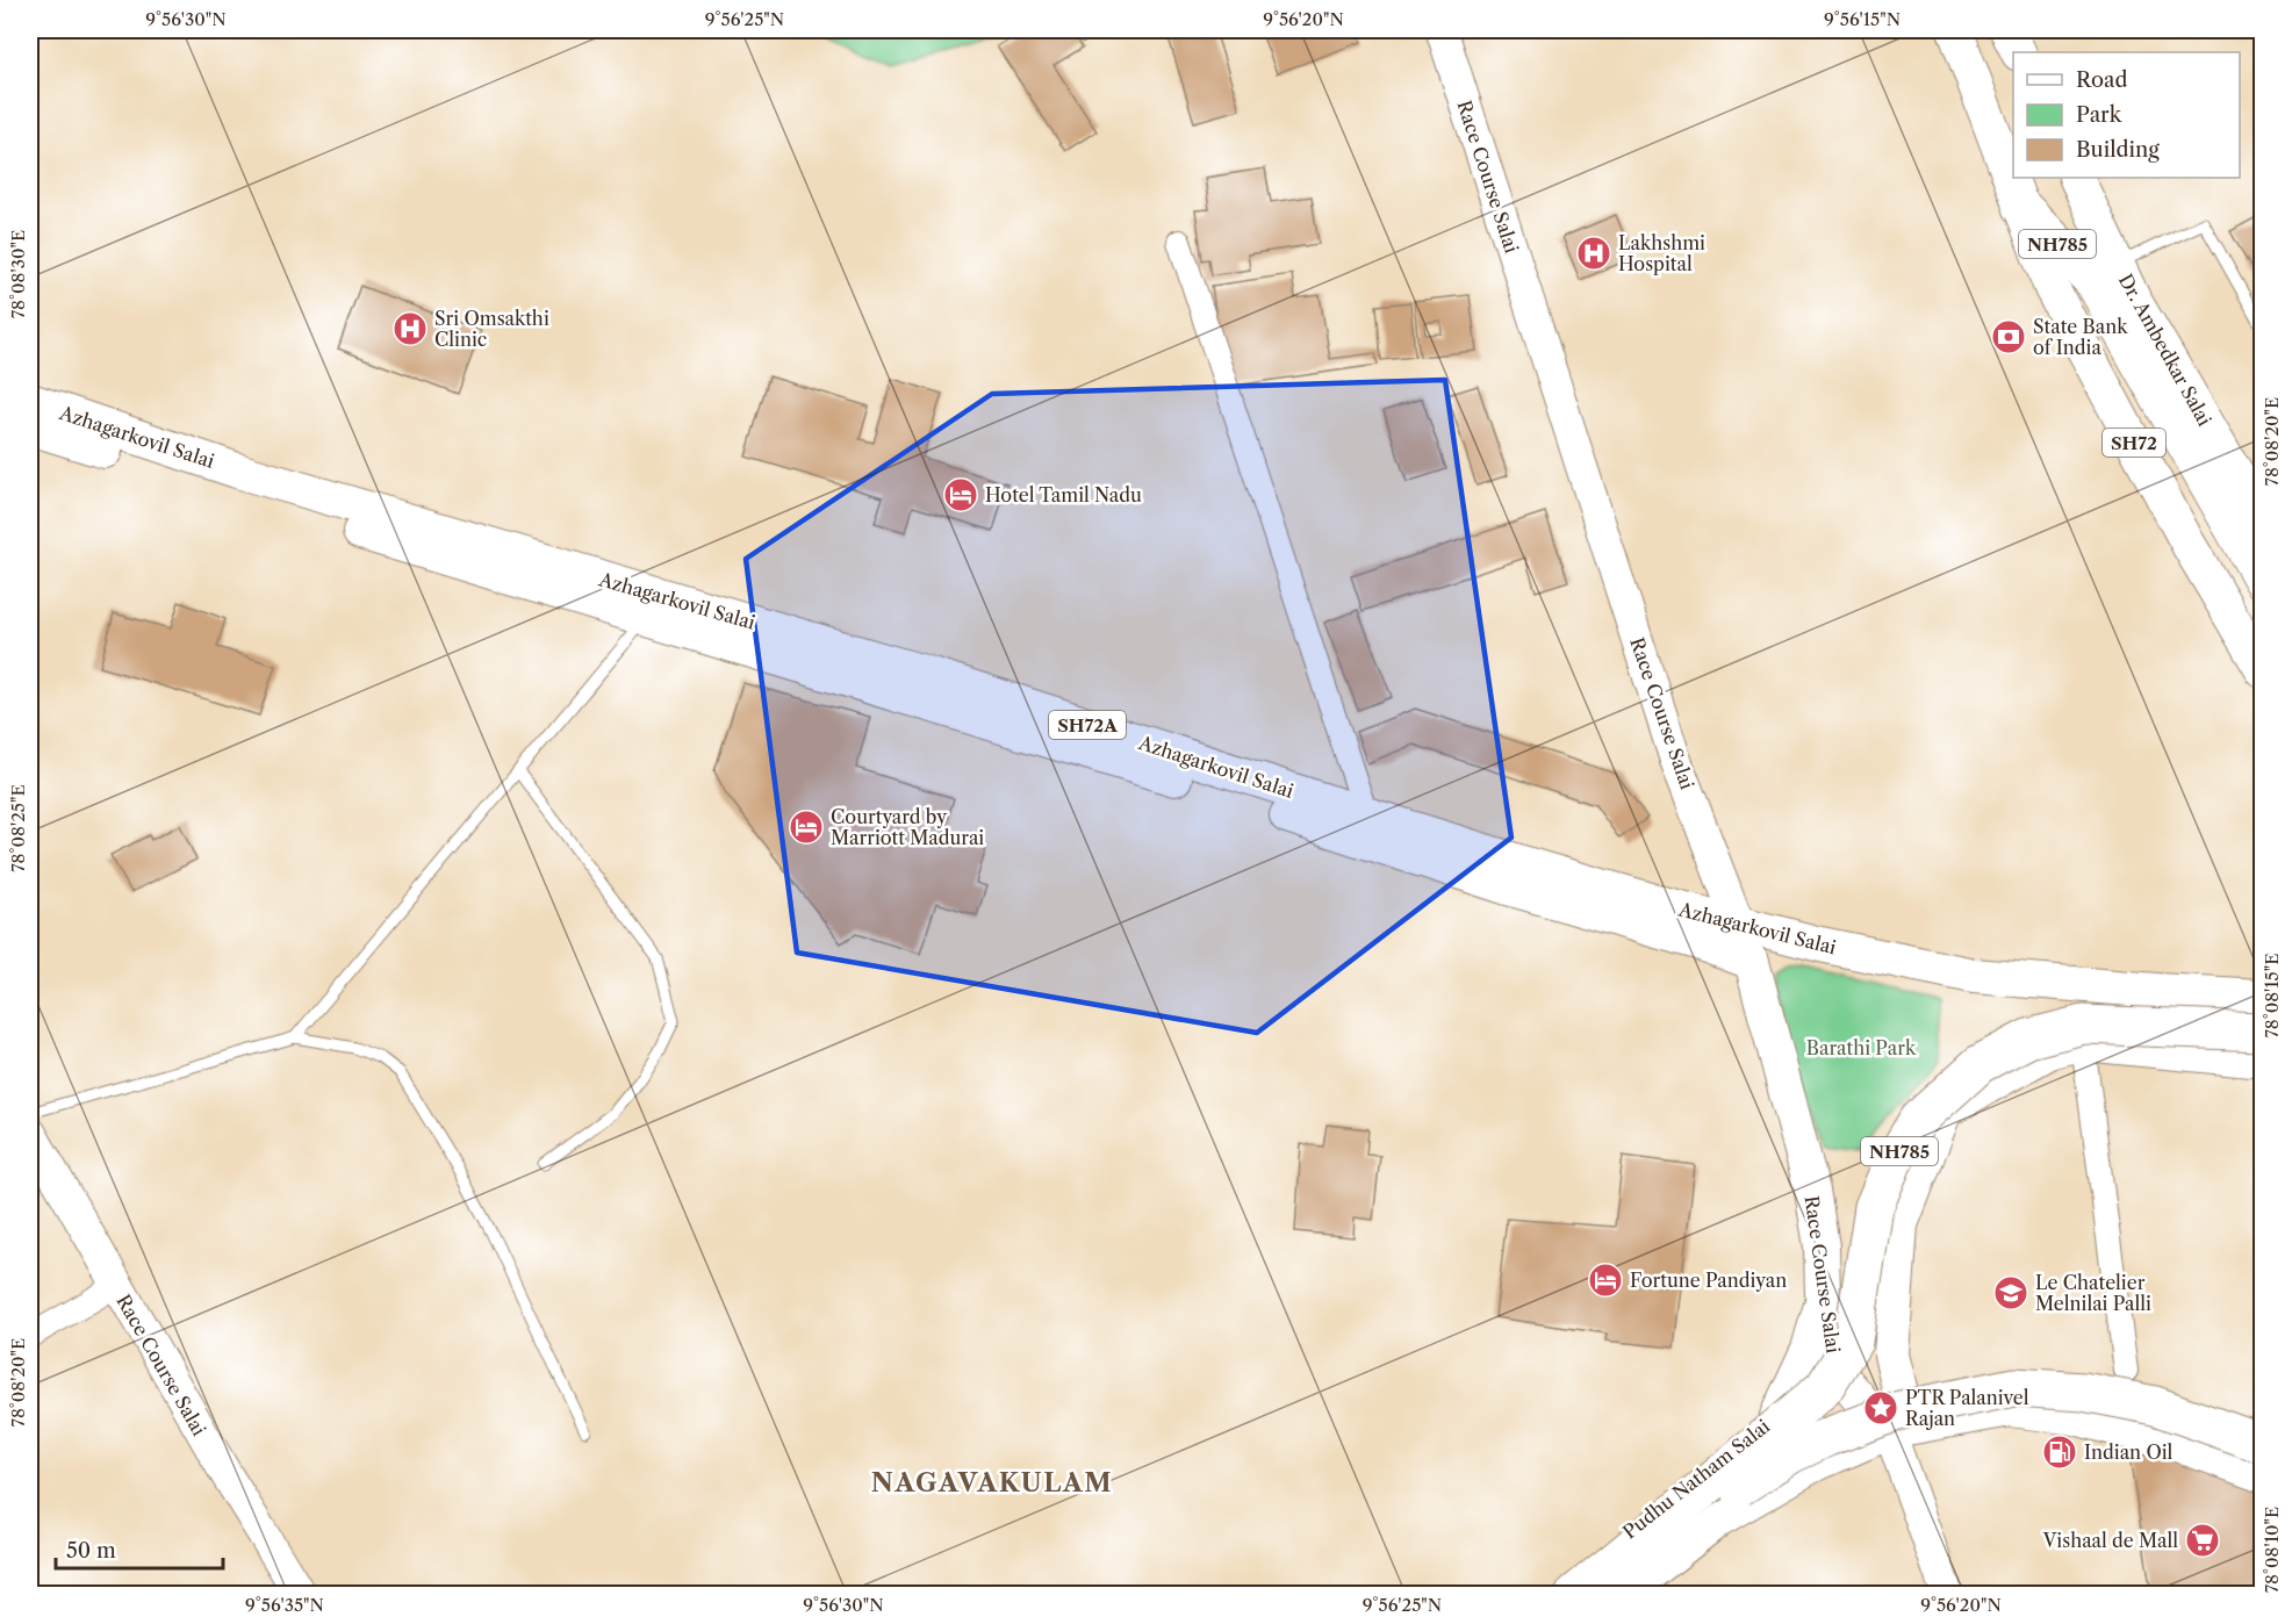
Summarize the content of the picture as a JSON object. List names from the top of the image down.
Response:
{
  "streets": {
    "highway": ["NH785"],
    "main road": [
      "Race Course Salai",
      "Dr. Ambedkar Salai",
      "Azhagarkovil Salai",
      "SH72",
      "SH72A"
    ],
    "street": ["Pudhu Natham Salai"]
  },
  "crossings": [
    ["Race Course Salai", "Azhagarkovil Salai"],
    ["Race Course Salai", "Pudhu Natham Salai"],
    ["NH785", "SH72"]
  ],
  "districts": ["NAGAVAKULAM"],
  "parks": ["Barathi Park"],
  "places": {
    "hospital": ["Lakhshmi Hospital", "Sri Omsakthi Clinic"],
    "bank": ["State Bank of India"],
    "hotel": ["Hotel Tamil Nadu", "Courtyard by Marriott Madurai", "Fortune Pandiyan"],
    "school or university": ["Le Chatelier Melnilai Palli"],
    "place": ["PTR Palanivel Rajan"],
    "fuel station": ["Indian Oil"],
    "supermarket": ["Vishaal de Mall"]
  },
  "legend": ["Road", "Park", "Building"],
  "scale_bar": "50 m",
  "coordinates": [
    "9°56'30\"N",
    "9°56'25\"N",
    "9°56'20\"N",
    "9°56'15\"N",
    "78°08'30\"E",
    "78°08'20\"E",
    "78°08'25\"E",
    "78°08'15\"E",
    "78°08'10\"E",
    "9°56'35\"N"
  ]
}
